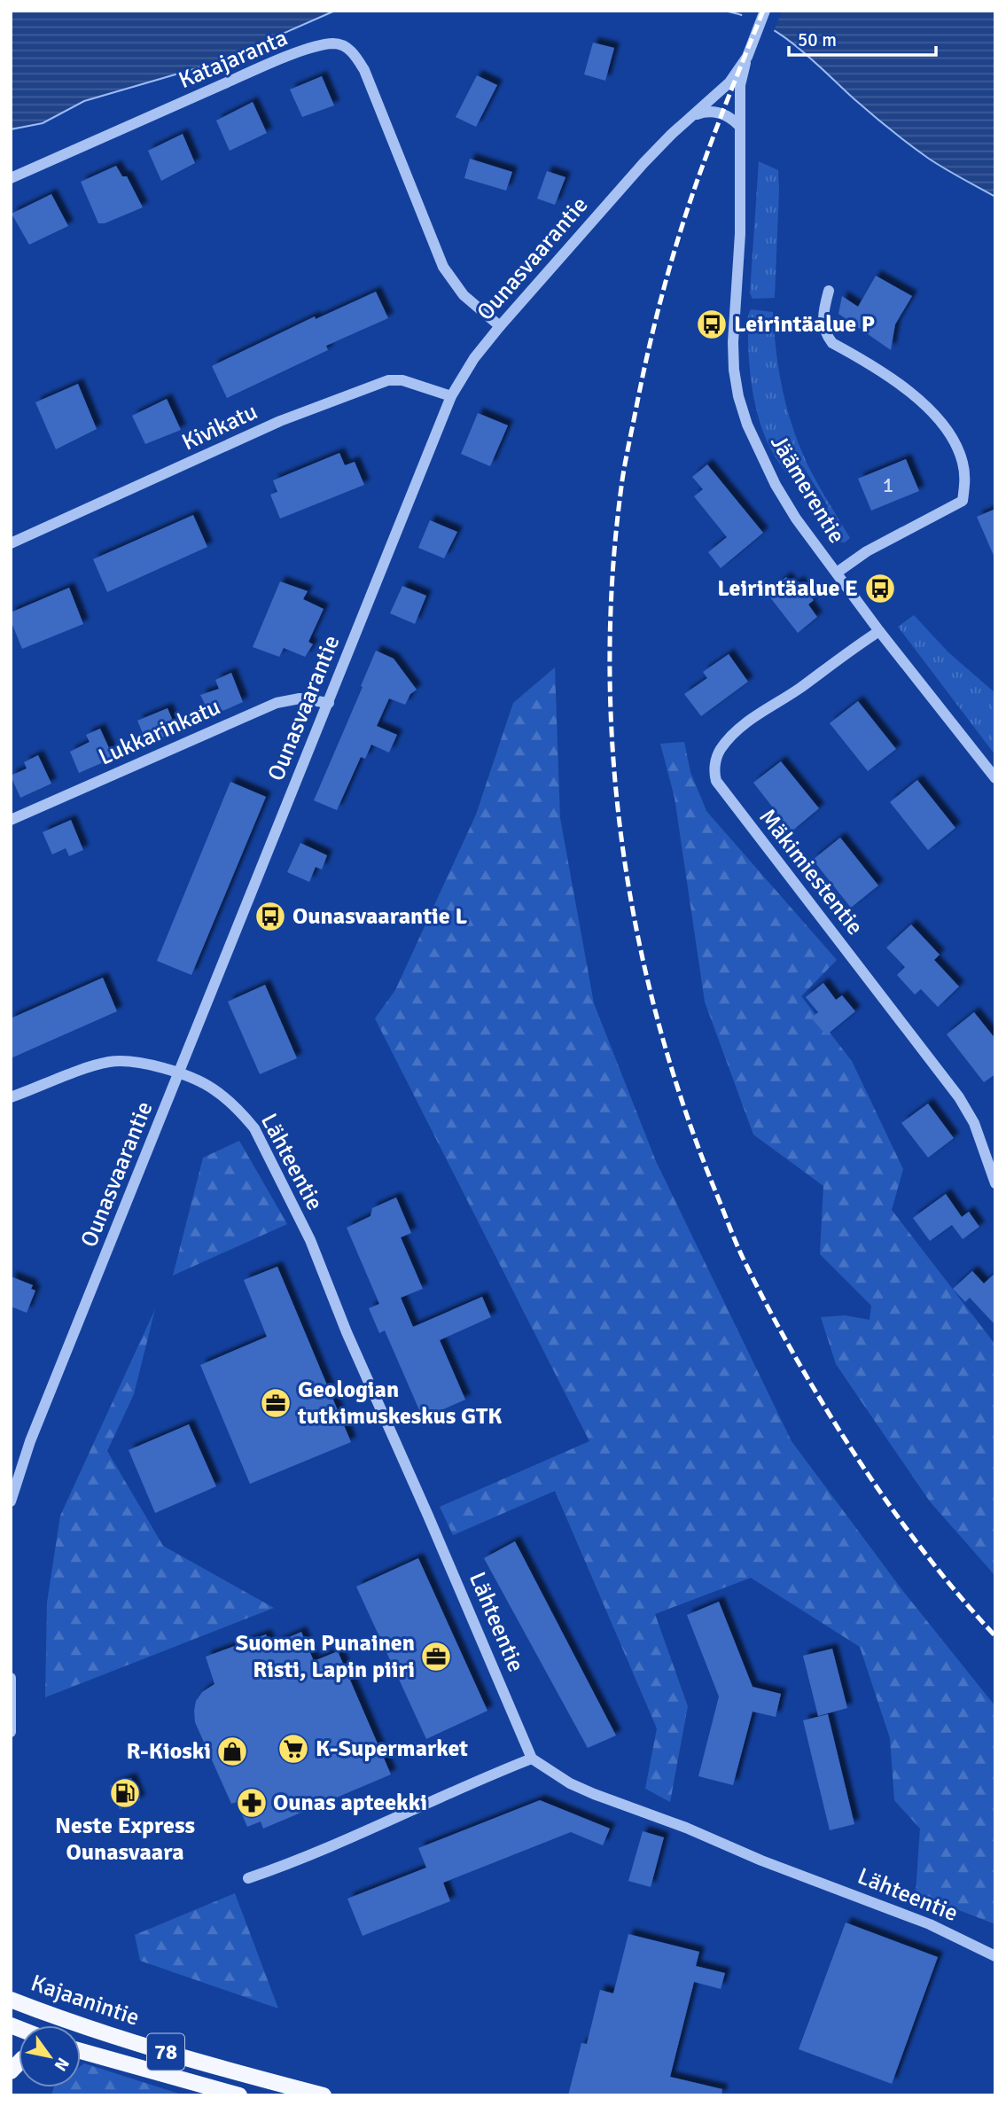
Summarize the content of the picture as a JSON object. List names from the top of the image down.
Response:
{
  "streets": {
    "main road": ["Kajaanintie", "78"],
    "street": [
      "Katajaranta",
      "Ounasvaarantie",
      "Kivikatu",
      "Jäämerentie",
      "Lukkarinkatu",
      "Mäkimiestentie",
      "Lähteentie"
    ]
  },
  "crossings": [
    ["Katajaranta", "Ounasvaarantie"],
    ["Ounasvaarantie", "Kivikatu"],
    ["Ounasvaarantie", "Jäämerentie"],
    ["Ounasvaarantie", "Lukkarinkatu"],
    ["Ounasvaarantie", "Lähteentie"],
    ["Jäämerentie", "Mäkimiestentie"]
  ],
  "places": {
    "bus stop": ["Leirintäalue P", "Leirintäalue E", "Ounasvaarantie L"],
    "office": ["Geologian tutkimuskeskus GTK", "Suomen Punainen Risti, Lapin piiri"],
    "supermarket": ["K-Supermarket"],
    "shop": ["R-Kioski"],
    "fuel station": ["Neste Express Ounasvaara"],
    "pharmacy": ["Ounas apteekki"]
  },
  "house_numbers": ["1"],
  "scale_bar": "50 m",
  "north": "bottom right"
}
